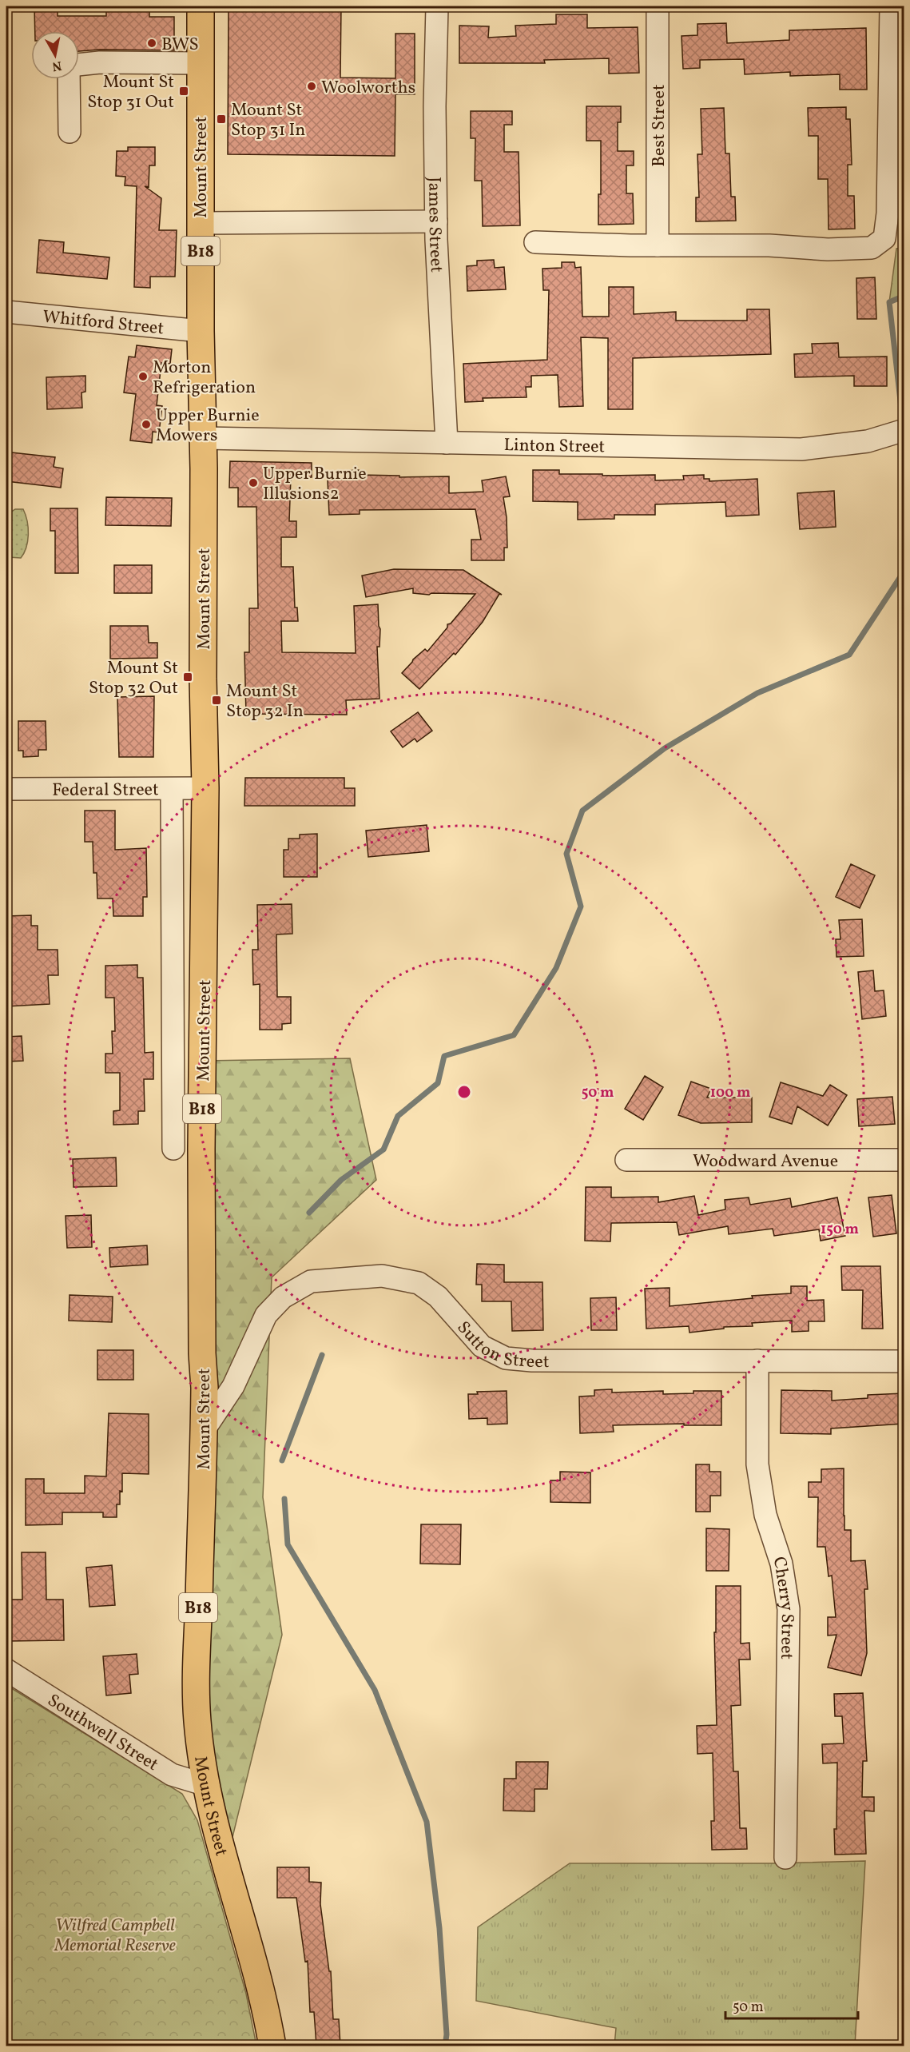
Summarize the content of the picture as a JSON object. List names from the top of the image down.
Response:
{
  "streets": {
    "highway": ["Mount Street", "B18"],
    "street": [
      "Best Street",
      "James Street",
      "Whitford Street",
      "Linton Street",
      "Federal Street",
      "Woodward Avenue",
      "Sutton Street",
      "Cherry Street",
      "Southwell Street"
    ]
  },
  "crossings": [
    ["Mount Street", "Whitford Street"],
    ["Mount Street", "Linton Street"],
    ["Mount Street", "Federal Street"],
    ["Mount Street", "Sutton Street"],
    ["Mount Street", "Southwell Street"],
    ["James Street", "Linton Street"],
    ["Sutton Street", "Cherry Street"]
  ],
  "parks": ["Wilfred Campbell Memorial Reserve"],
  "places": {
    "other": [
      "BWS",
      "Woolworths",
      "Morton Refrigeration",
      "Upper Burnie Mowers",
      "Upper Burnie Illusions2"
    ],
    "transit": [
      "Mount St Stop 31 Out",
      "Mount St Stop 31 In",
      "Mount St Stop 32 Out",
      "Mount St Stop 32 In"
    ]
  },
  "scale_bar": "50 m",
  "north": "bottom",
  "rings": ["50 m", "100 m", "150 m"]
}
